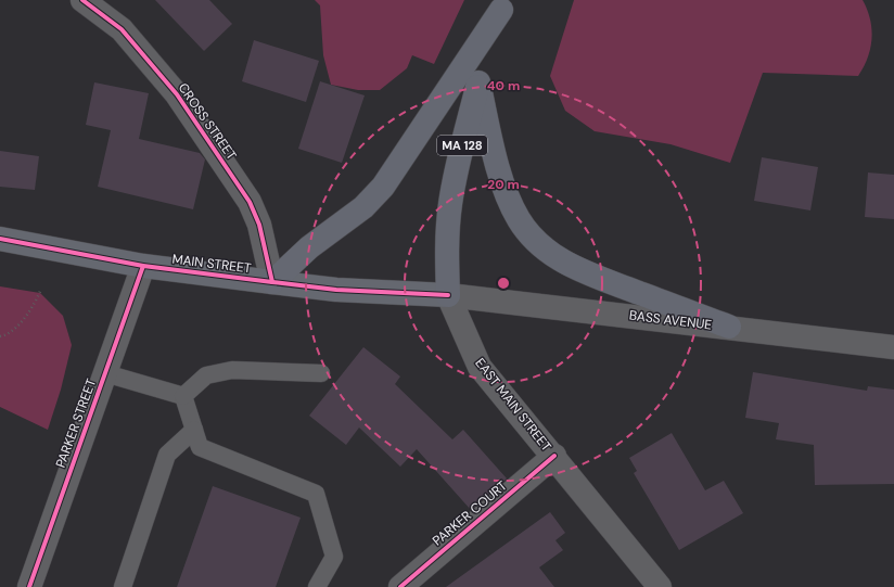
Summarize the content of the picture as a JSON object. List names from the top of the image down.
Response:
{
  "streets": {
    "highway": ["MA 128"],
    "main road": ["MAIN STREET"],
    "street": [
      "CROSS STREET",
      "BASS AVENUE",
      "EAST MAIN STREET",
      "PARKER STREET",
      "PARKER COURT"
    ]
  },
  "crossings": [
    ["CROSS STREET", "MAIN STREET"],
    ["MA 128", "MAIN STREET"],
    ["MA 128", "BASS AVENUE"],
    ["MA 128", "EAST MAIN STREET"],
    ["MAIN STREET", "BASS AVENUE"],
    ["MAIN STREET", "EAST MAIN STREET"],
    ["MAIN STREET", "PARKER STREET"],
    ["BASS AVENUE", "EAST MAIN STREET"],
    ["EAST MAIN STREET", "PARKER COURT"]
  ],
  "rings": ["40 m", "20 m"]
}
